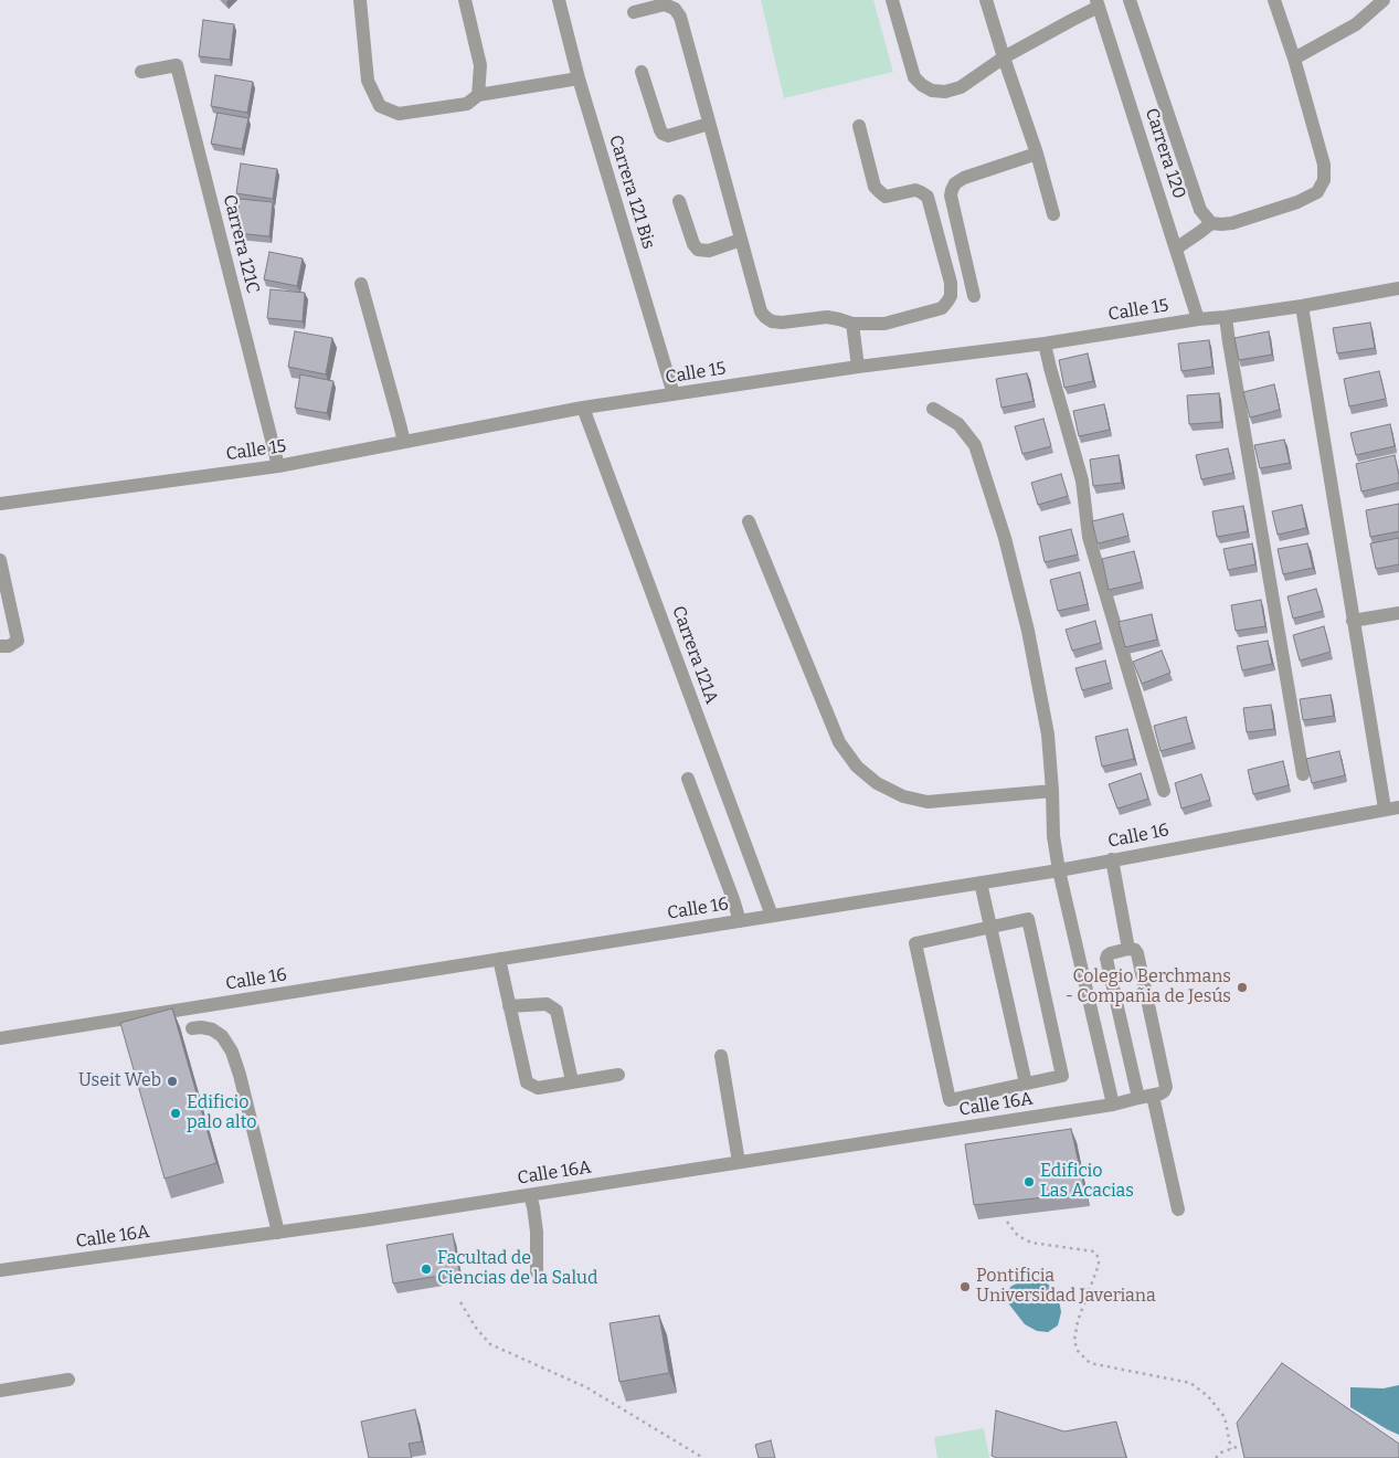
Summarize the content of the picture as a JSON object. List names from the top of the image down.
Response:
{
  "streets": {
    "street": [
      "Carrera 120",
      "Carrera 121 Bis",
      "Carrera 121C",
      "Calle 15",
      "Carrera 121A",
      "Calle 16",
      "Calle 16A"
    ]
  },
  "crossings": [
    ["Carrera 120", "Calle 15"],
    ["Carrera 121 Bis", "Calle 15"],
    ["Carrera 121C", "Calle 15"],
    ["Calle 15", "Carrera 121A"],
    ["Carrera 121A", "Calle 16"]
  ],
  "places": [
    "Colegio Berchmans - Compañia de Jesús",
    "Useit Web",
    "Edificio palo alto",
    "Edificio Las Acacias",
    "Facultad de Ciencias de la Salud",
    "Pontificia Universidad Javeriana"
  ]
}
